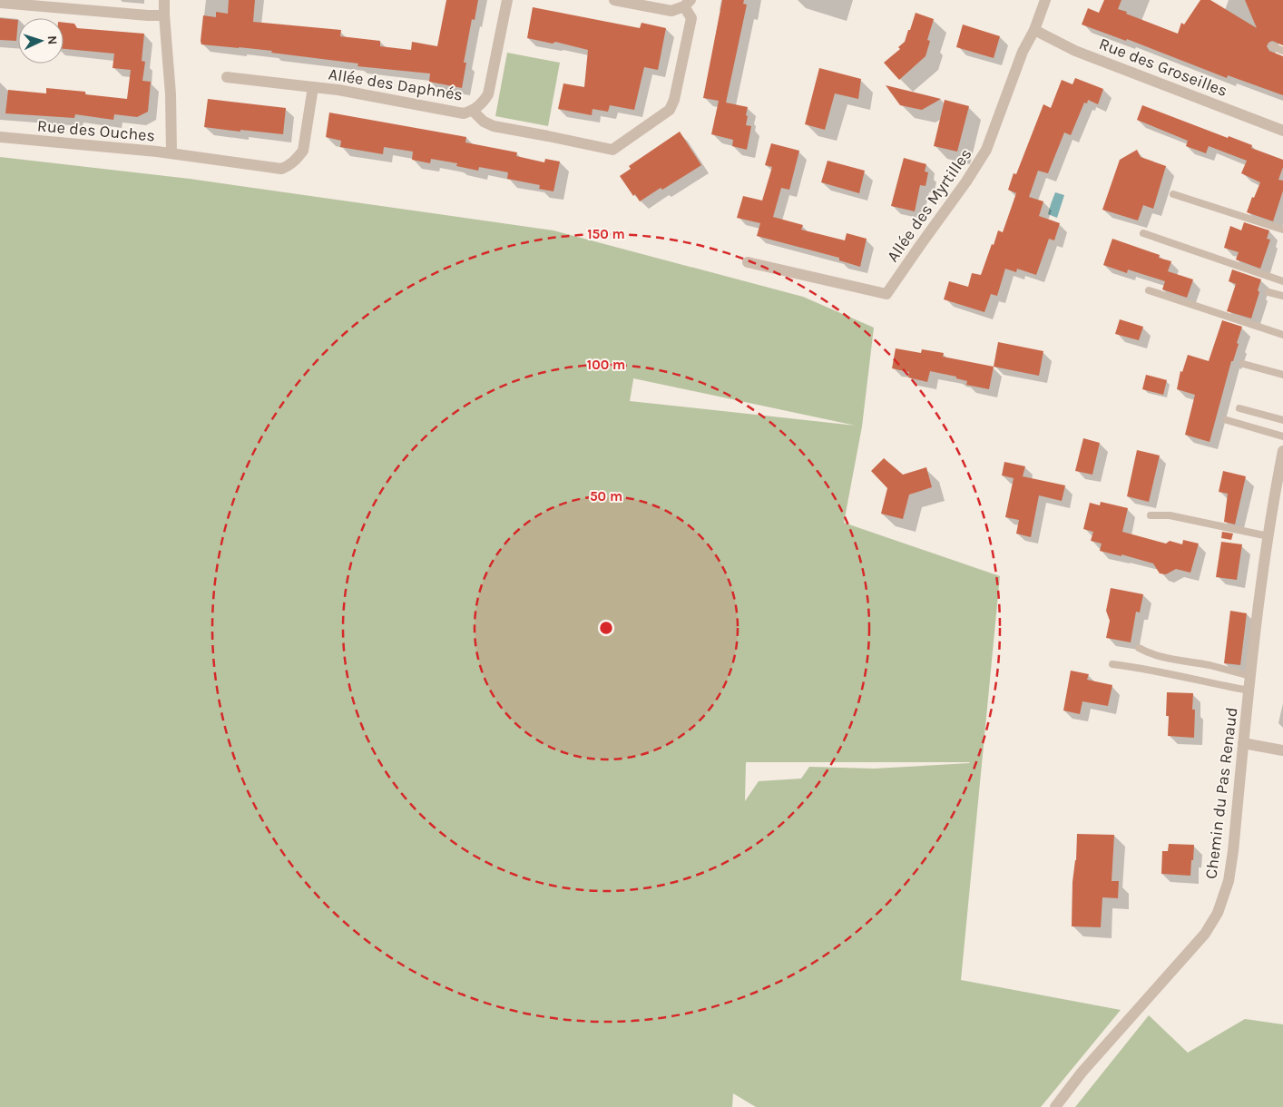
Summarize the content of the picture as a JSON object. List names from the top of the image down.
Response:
{
  "streets": {
    "street": [
      "Rue des Groseilles",
      "Allée des Daphnés",
      "Rue des Ouches",
      "Allée des Myrtilles",
      "Chemin du Pas Renaud"
    ]
  },
  "crossings": [
    ["Rue des Groseilles", "Allée des Myrtilles"],
    ["Allée des Daphnés", "Rue des Ouches"]
  ],
  "north": "right",
  "rings": ["150 m", "100 m", "50 m"]
}
